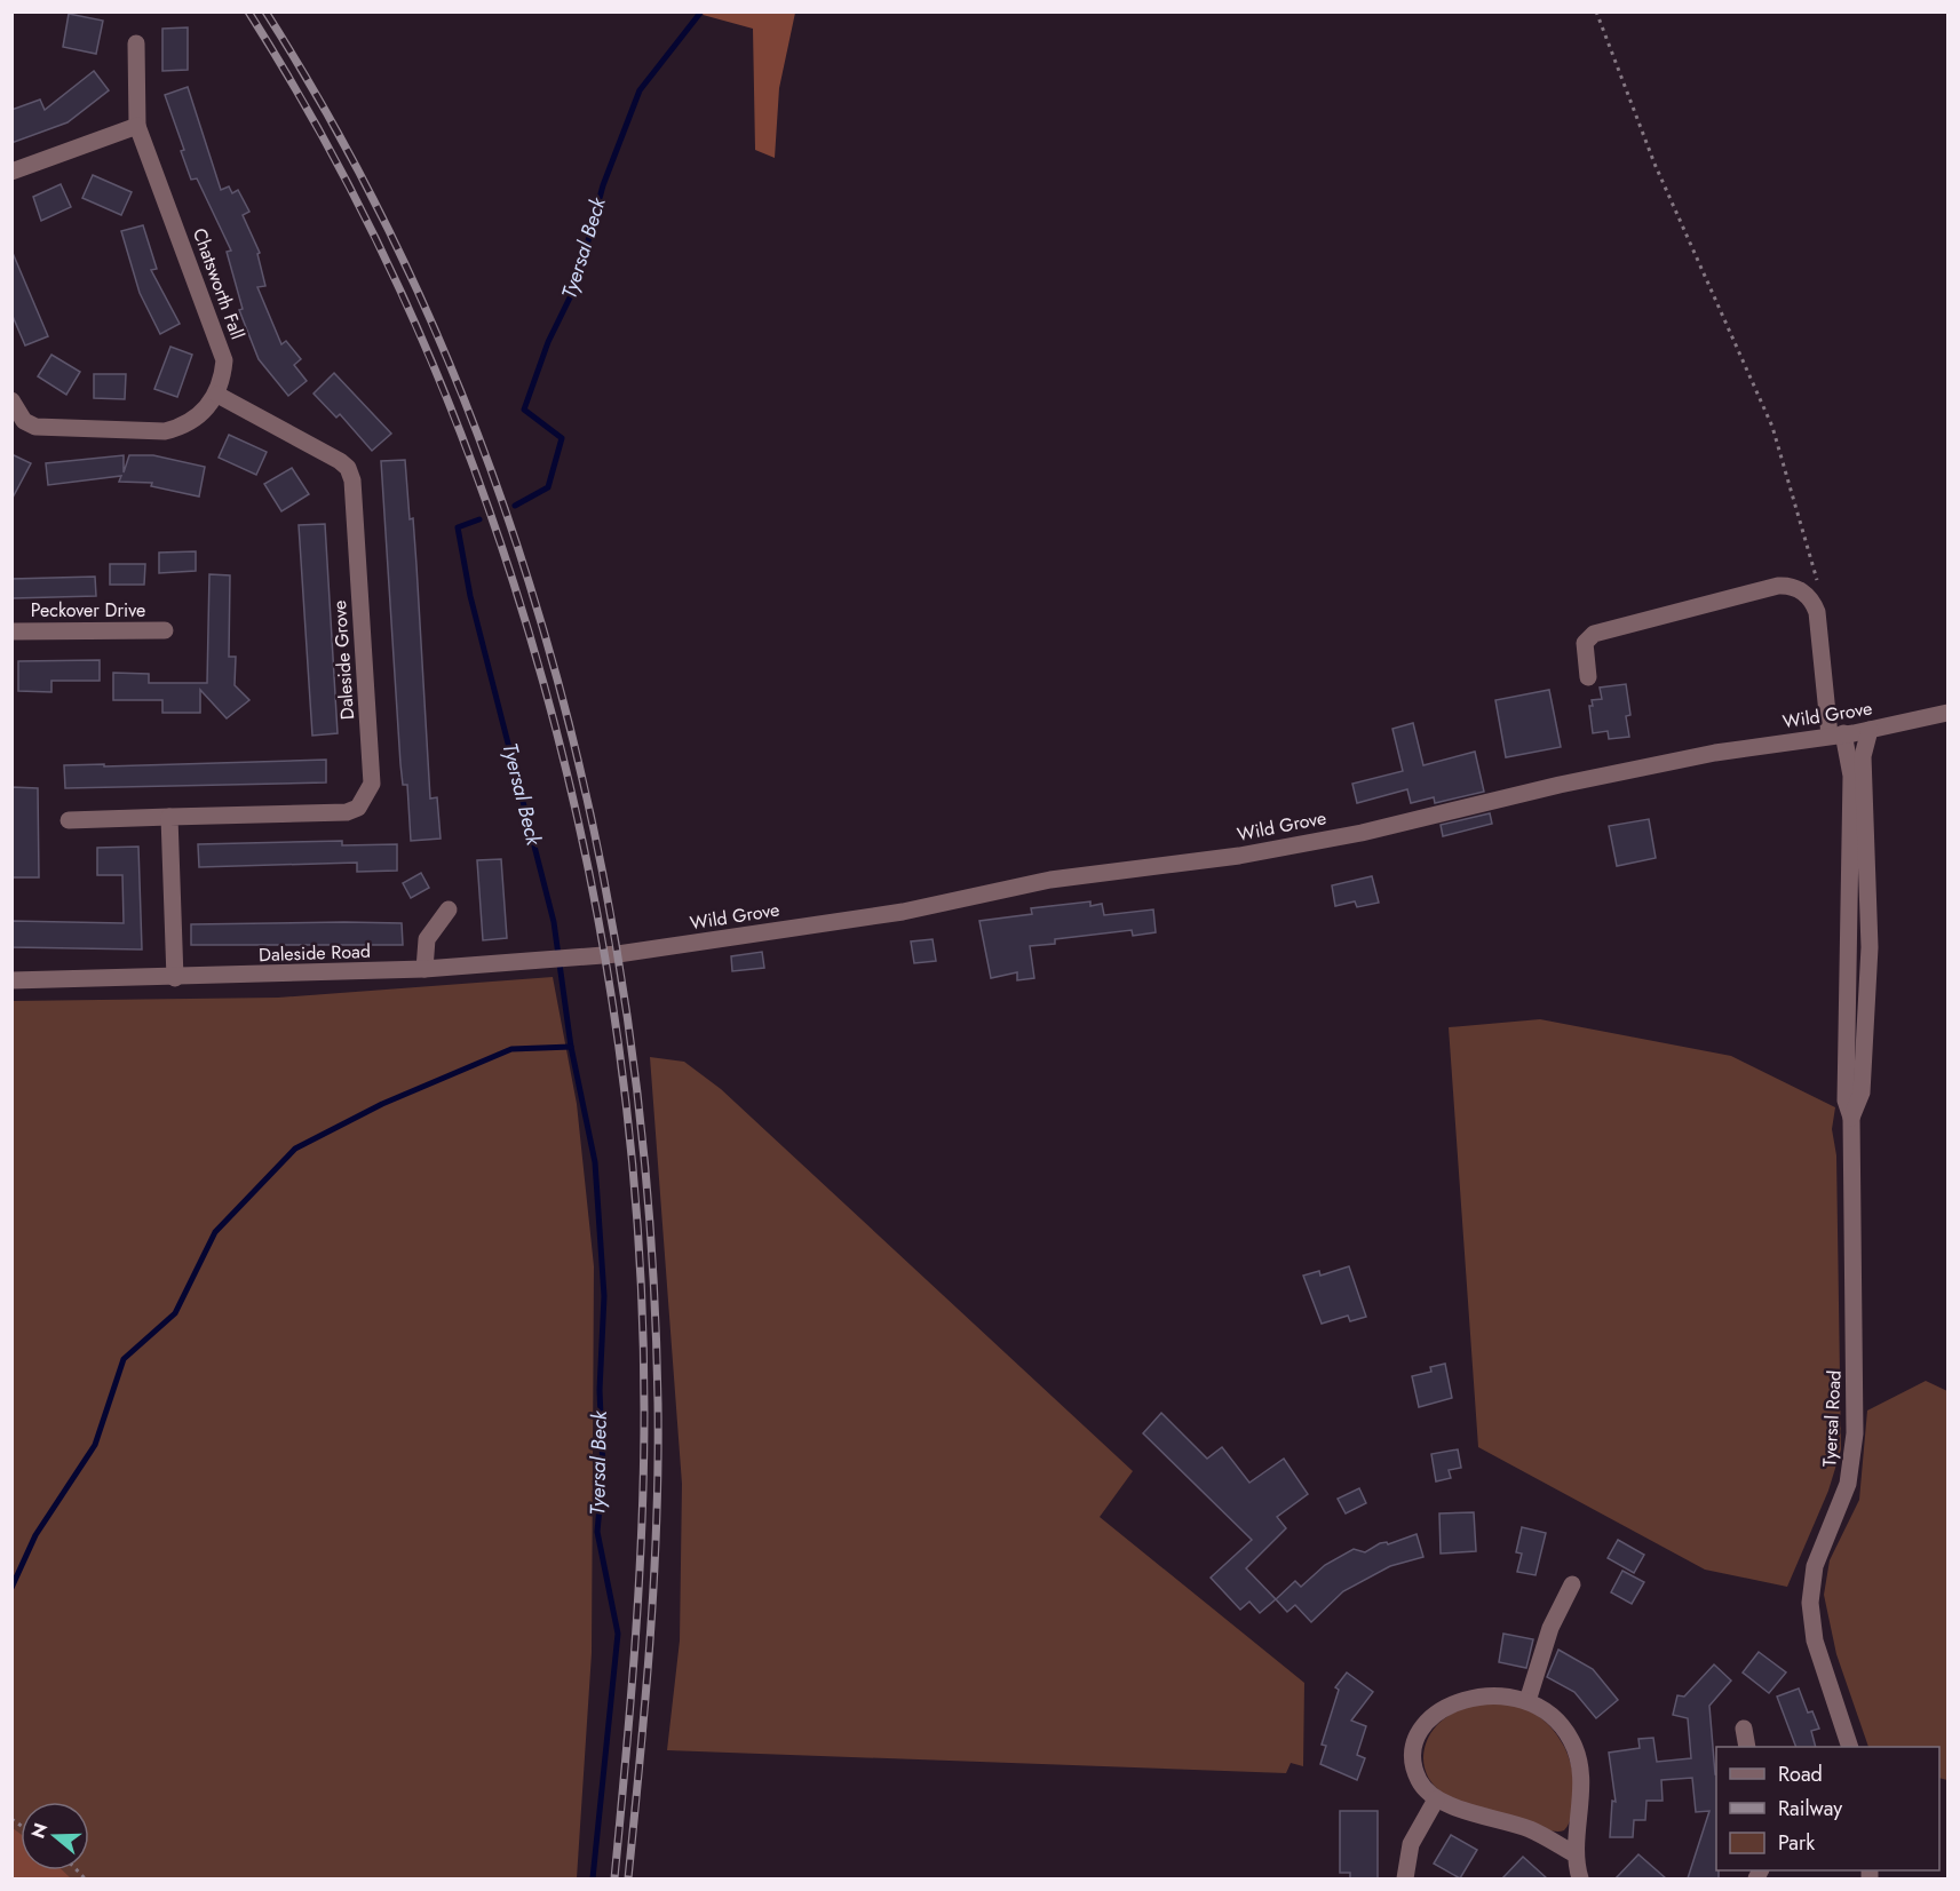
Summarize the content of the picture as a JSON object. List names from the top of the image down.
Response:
{
  "streets": {
    "street": [
      "Chatsworth Fall",
      "Peckover Drive",
      "Daleside Grove",
      "Wild Grove",
      "Daleside Road",
      "Tyersal Road"
    ]
  },
  "crossings": [
    ["Chatsworth Fall", "Daleside Grove"],
    ["Wild Grove", "Daleside Road"]
  ],
  "water": ["Tyersal Beck"],
  "legend": ["Road", "Railway", "Park"],
  "north": "left"
}
